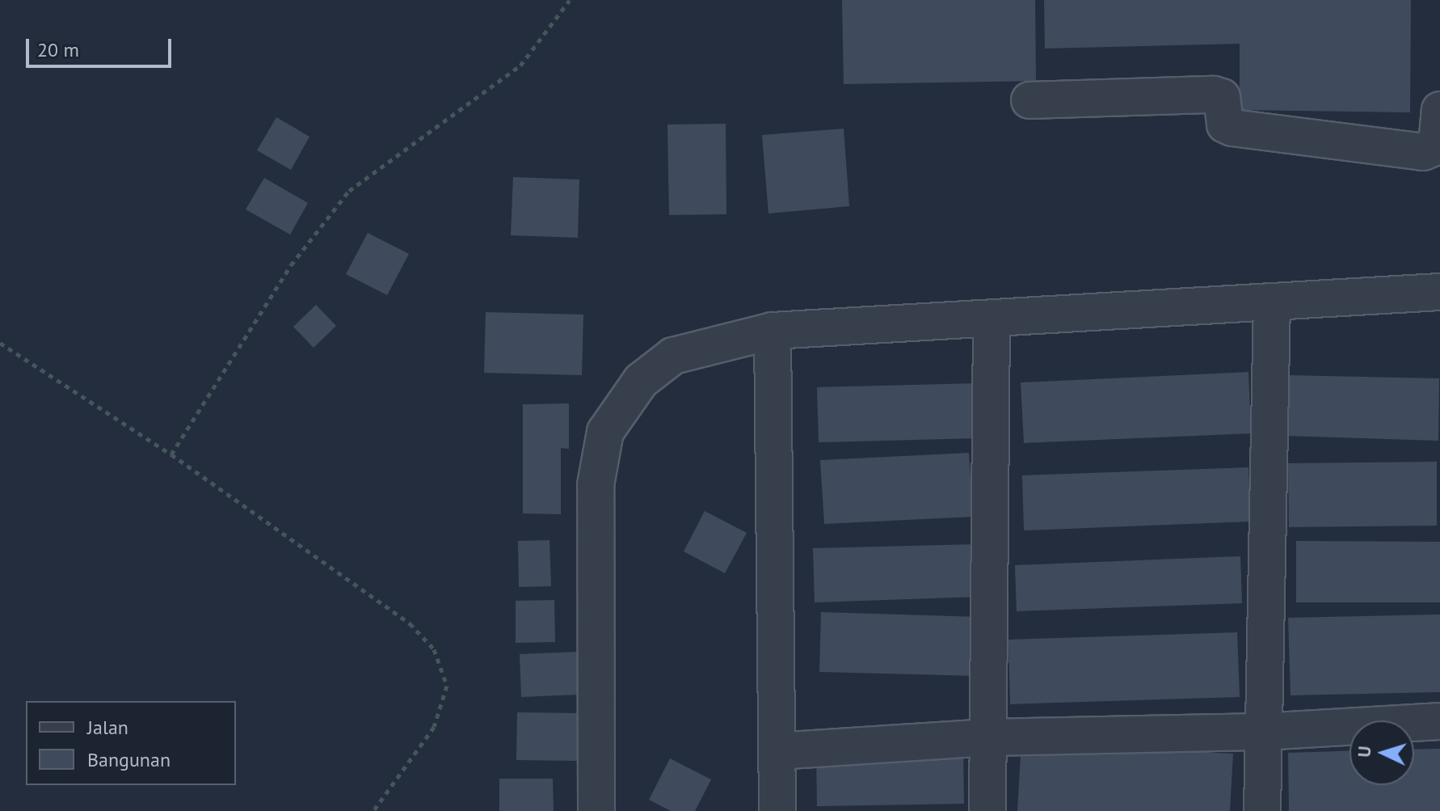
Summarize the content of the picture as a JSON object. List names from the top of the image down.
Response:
{
  "legend": ["Jalan", "Bangunan"],
  "scale_bar": "20 m",
  "north": "left"
}
